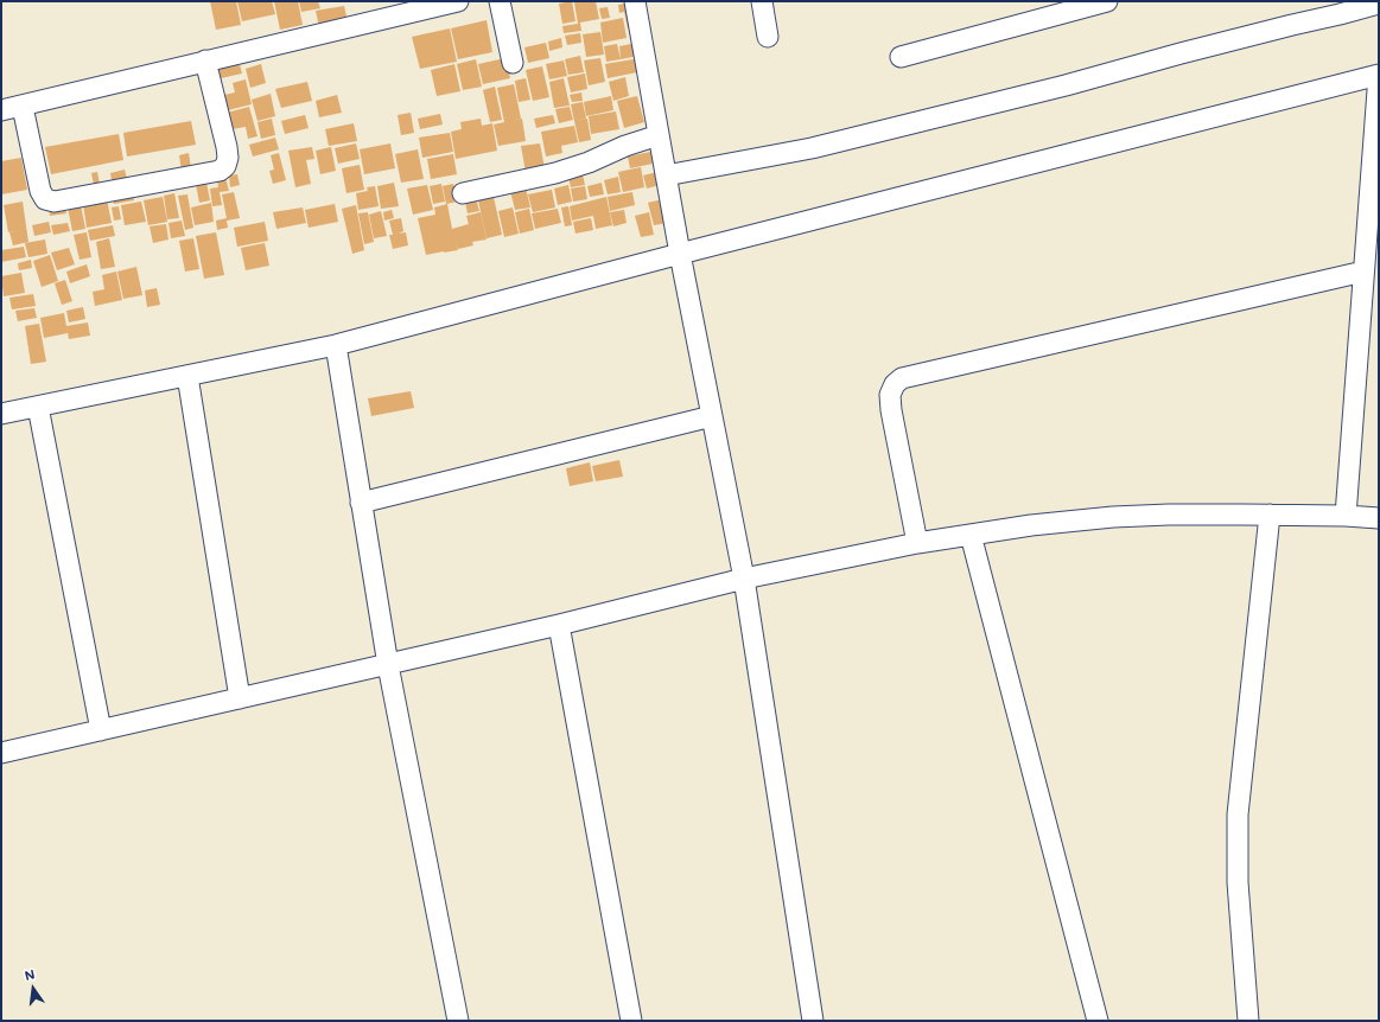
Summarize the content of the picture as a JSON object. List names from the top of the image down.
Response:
{
  "north": "top"
}
